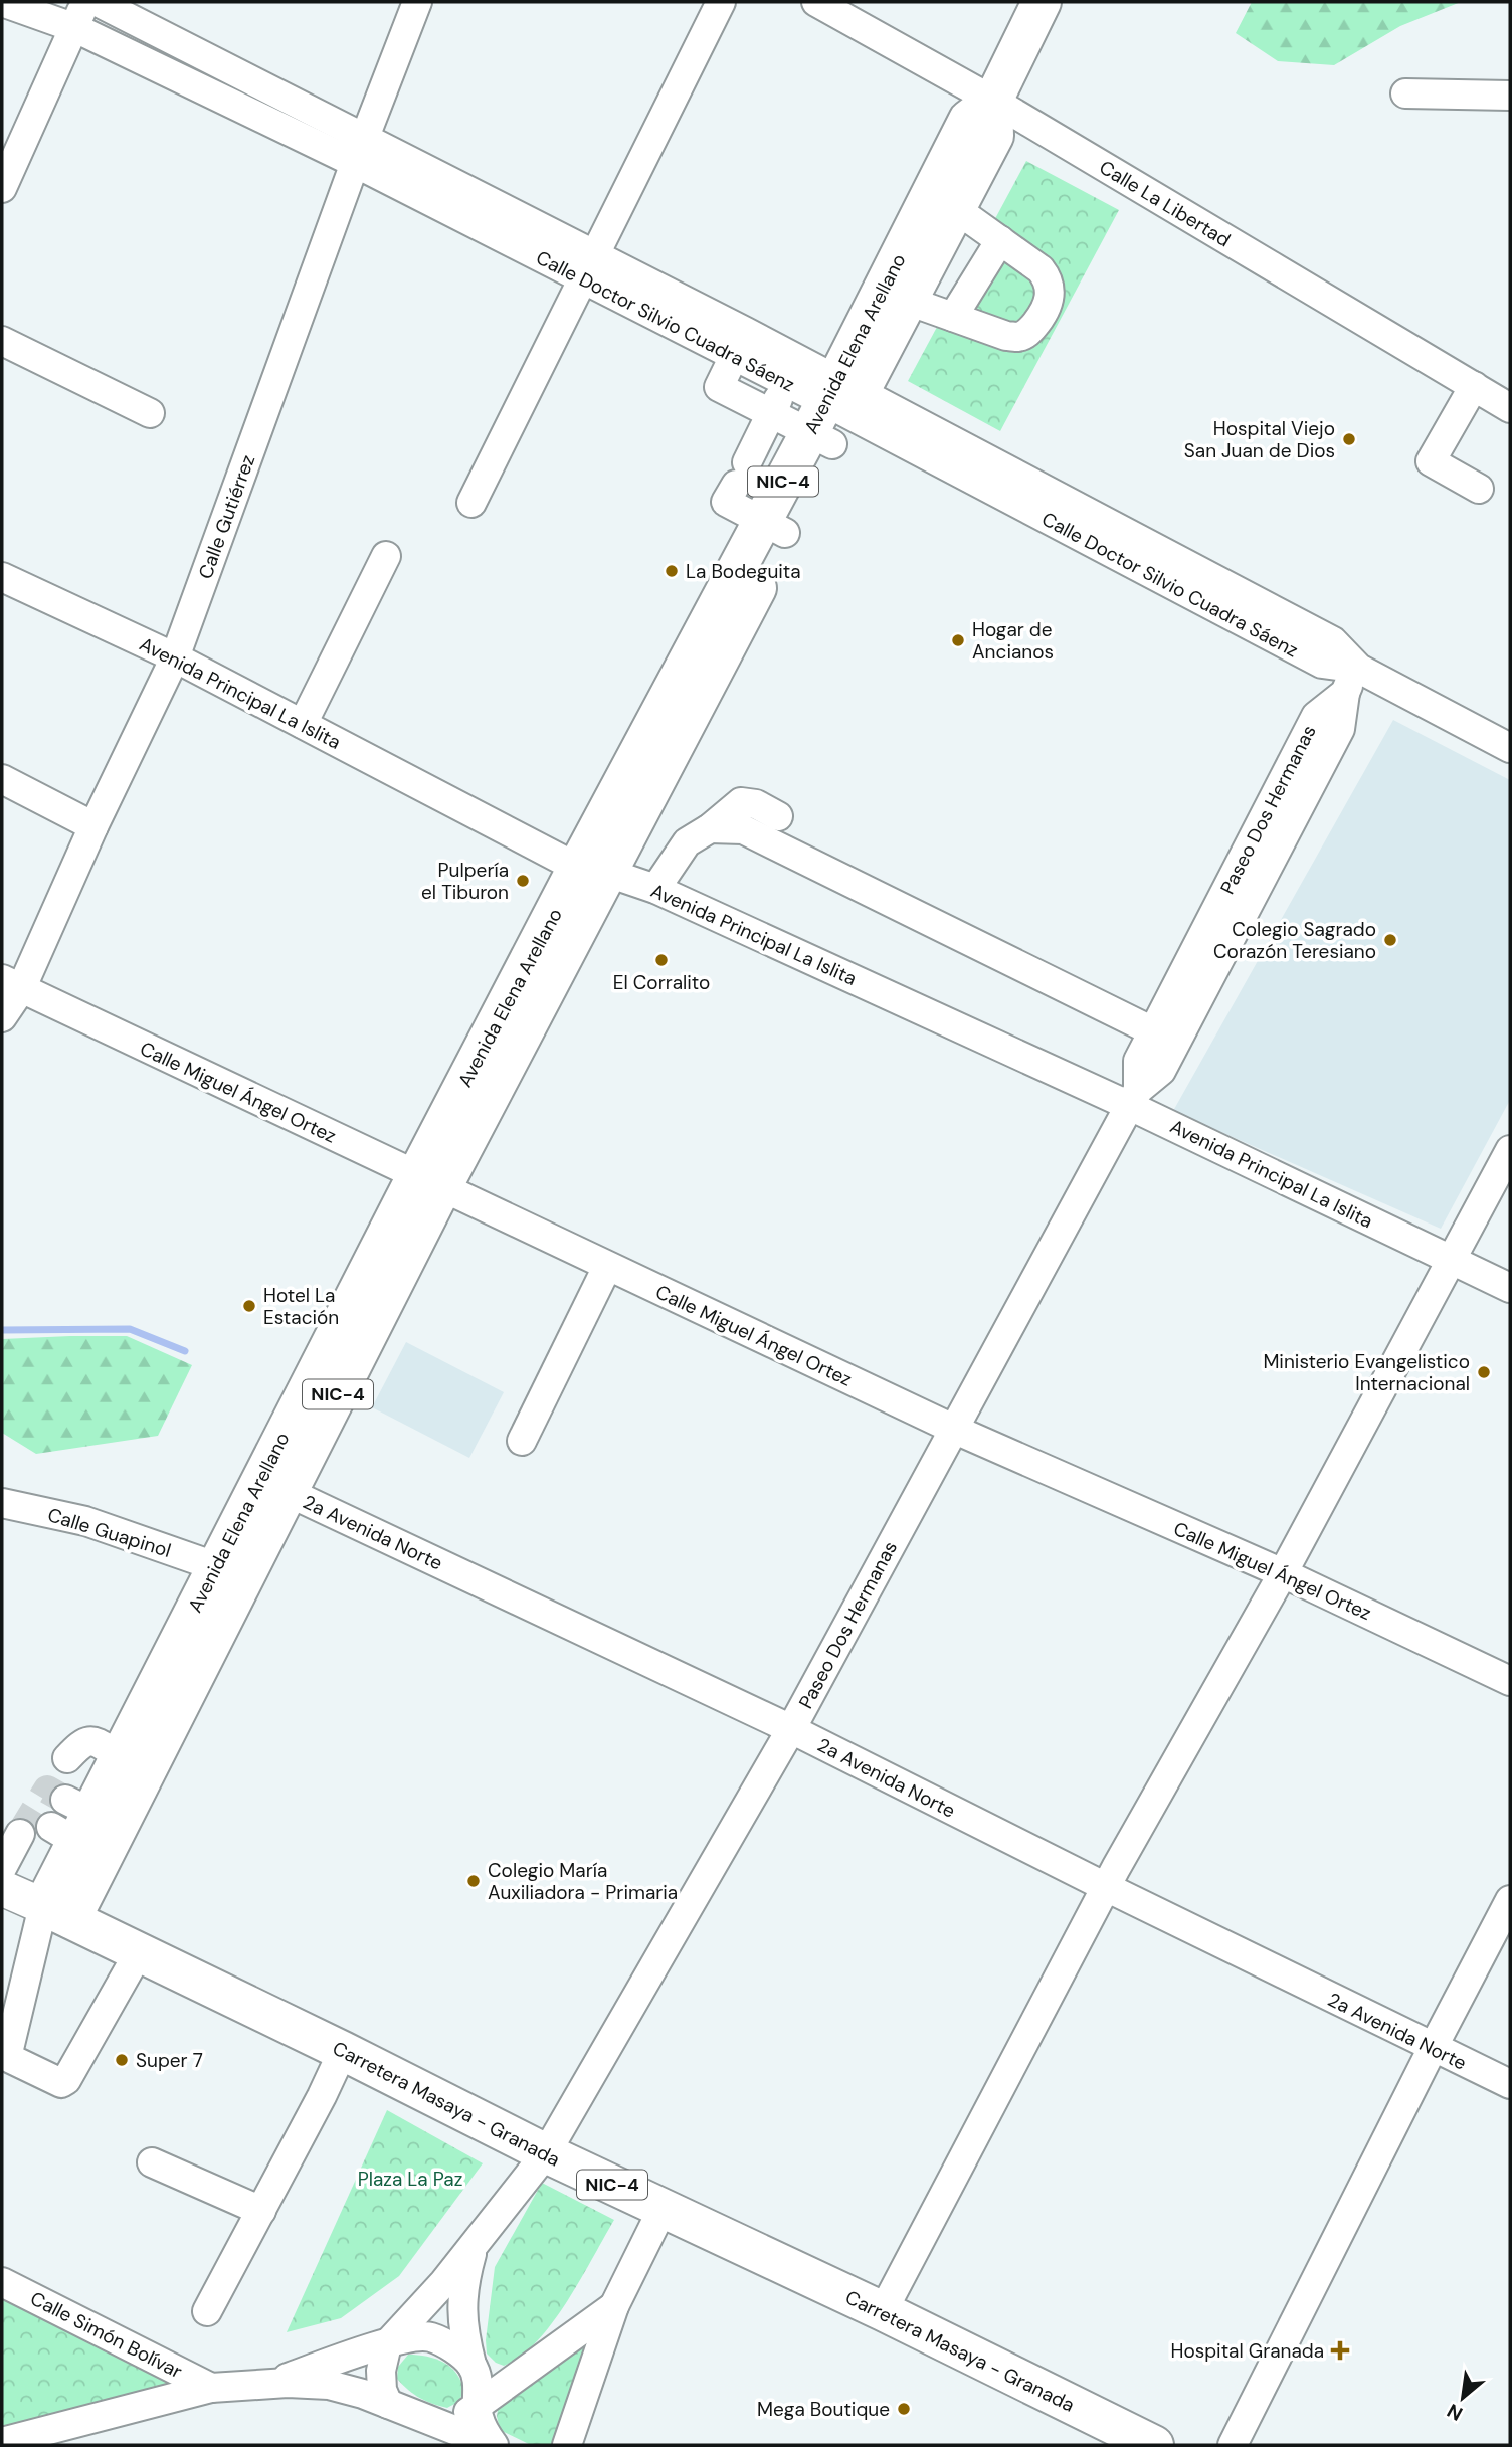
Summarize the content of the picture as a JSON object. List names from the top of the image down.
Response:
{
  "streets": {
    "highway": ["Avenida Elena Arellano", "NIC-4", "Carretera Masaya - Granada"],
    "street": [
      "Calle La Libertad",
      "Calle Doctor Silvio Cuadra Sáenz",
      "Calle Gutiérrez",
      "Avenida Principal La Islita",
      "Paseo Dos Hermanas",
      "Calle Miguel Ángel Ortez",
      "Calle Guapinol",
      "2a Avenida Norte",
      "Calle Simón Bolívar"
    ]
  },
  "crossings": [
    ["Calle La Libertad", "Avenida Elena Arellano"],
    ["Calle Doctor Silvio Cuadra Sáenz", "Avenida Elena Arellano"],
    ["Calle Doctor Silvio Cuadra Sáenz", "Calle Gutiérrez"],
    ["Calle Doctor Silvio Cuadra Sáenz", "Paseo Dos Hermanas"],
    ["Avenida Elena Arellano", "Avenida Principal La Islita"],
    ["Avenida Elena Arellano", "Calle Miguel Ángel Ortez"],
    ["Avenida Elena Arellano", "Calle Guapinol"],
    ["Avenida Elena Arellano", "2a Avenida Norte"],
    ["Avenida Elena Arellano", "Carretera Masaya - Granada"],
    ["Calle Gutiérrez", "Avenida Principal La Islita"],
    ["Calle Gutiérrez", "Calle Miguel Ángel Ortez"],
    ["Avenida Principal La Islita", "Paseo Dos Hermanas"],
    ["Paseo Dos Hermanas", "Calle Miguel Ángel Ortez"],
    ["Paseo Dos Hermanas", "2a Avenida Norte"],
    ["Paseo Dos Hermanas", "Carretera Masaya - Granada"]
  ],
  "parks": ["Plaza La Paz"],
  "places": {
    "other": [
      "Hospital Viejo San Juan de Dios",
      "La Bodeguita",
      "Hogar de Ancianos",
      "Pulpería el Tiburon",
      "Colegio Sagrado Corazón Teresiano",
      "El Corralito",
      "Hotel La Estación",
      "Ministerio Evangelistico Internacional",
      "Colegio María Auxiliadora - Primaria",
      "Super 7",
      "Mega Boutique"
    ],
    "health": ["Hospital Granada"]
  },
  "north": "bottom left"
}
